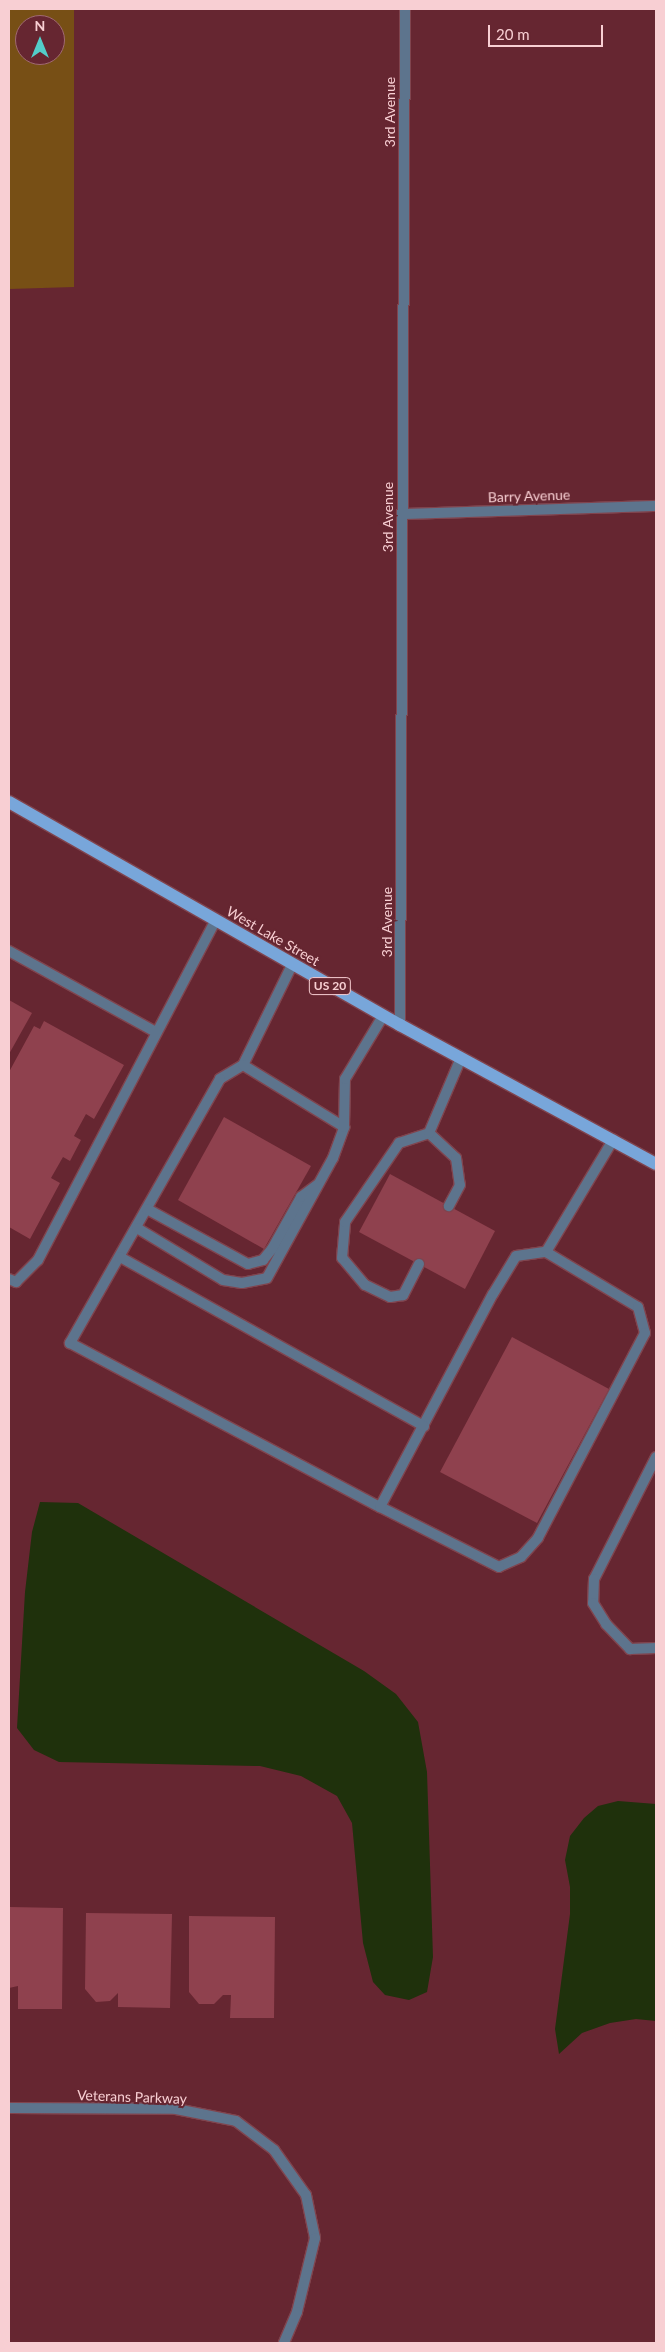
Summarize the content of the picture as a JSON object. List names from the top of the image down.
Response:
{
  "streets": {
    "main road": ["West Lake Street", "US 20"],
    "street": ["3rd Avenue", "Barry Avenue", "Veterans Parkway"]
  },
  "crossings": [
    ["3rd Avenue", "Barry Avenue"],
    ["3rd Avenue", "West Lake Street"]
  ],
  "scale_bar": "20 m",
  "north": "top"
}
